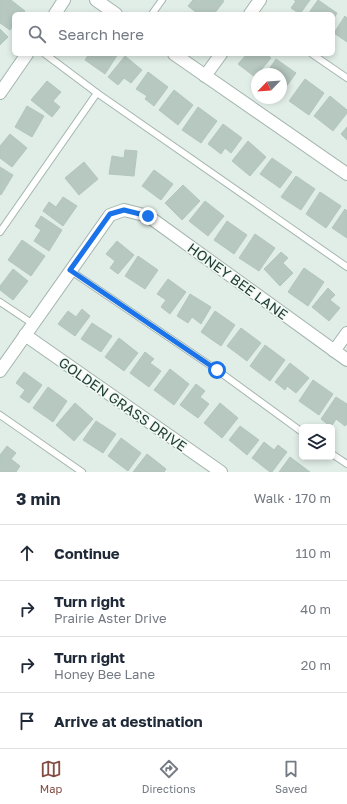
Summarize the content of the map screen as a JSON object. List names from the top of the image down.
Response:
{
  "streets": {
    "street": ["HONEY BEE LANE", "GOLDEN GRASS DRIVE"]
  },
  "north": "bottom left",
  "page": {
    "search": "Search here",
    "heading": ["3 min", "Walk · 170 m"],
    "list": [
      ["Continue", "110 m"],
      ["Turn right", "Prairie Aster Drive", "40 m"],
      ["Turn right", "Honey Bee Lane", "20 m"],
      "Arrive at destination"
    ],
    "nav": ["Map", "Directions", "Saved"]
  }
}
